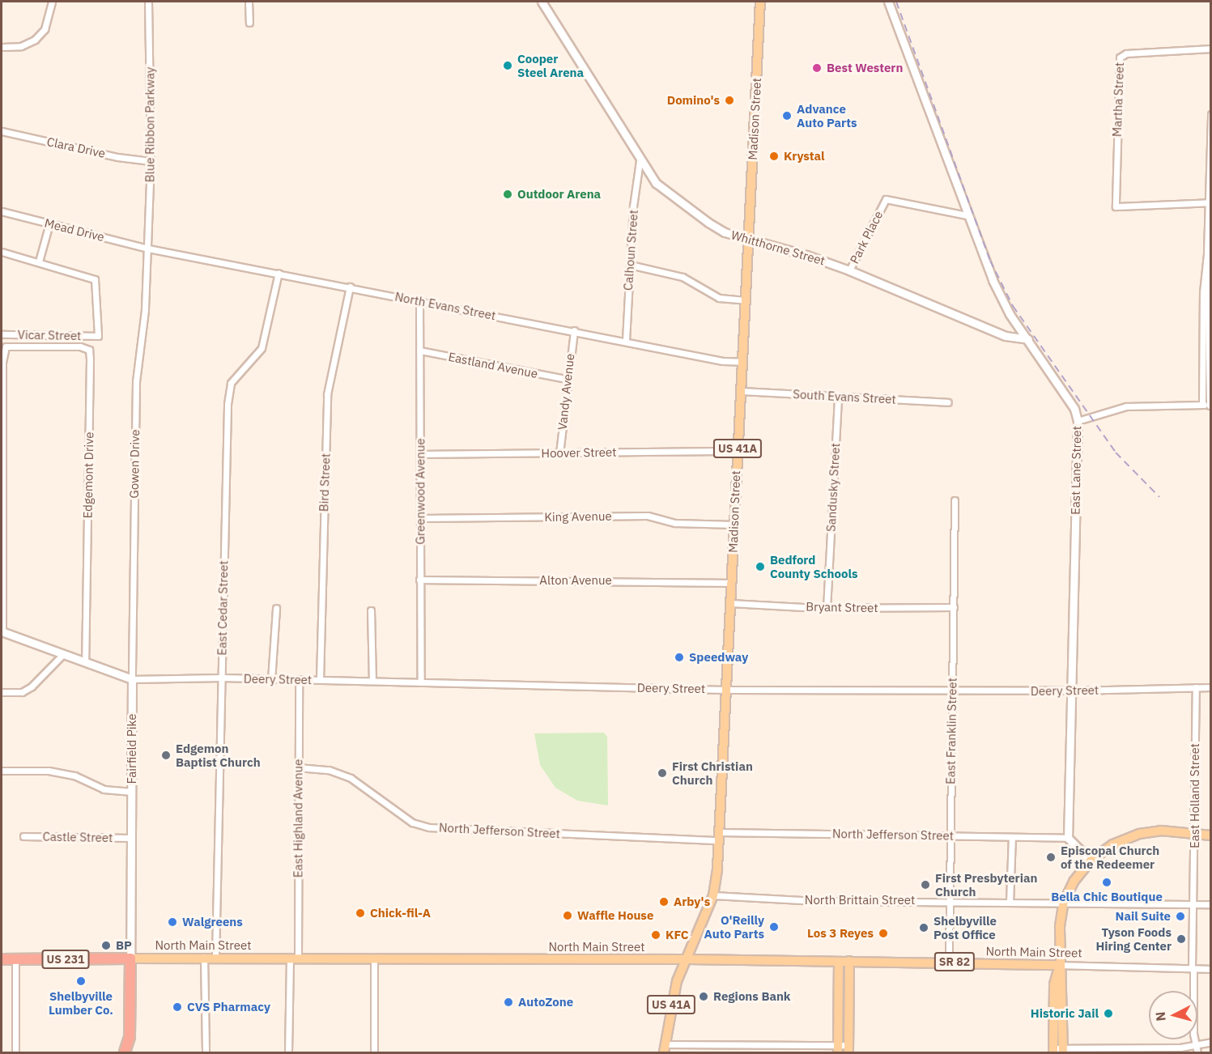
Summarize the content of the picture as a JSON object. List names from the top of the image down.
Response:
{
  "streets": {
    "highway": ["North Main Street", "US 231"],
    "main road": ["Madison Street", "US 41A", "SR 82"],
    "street": [
      "Martha Street",
      "Blue Ribbon Parkway",
      "Clara Drive",
      "Mead Drive",
      "Park Place",
      "Whitthorne Street",
      "Calhoun Street",
      "North Evans Street",
      "Vicar Street",
      "Eastland Avenue",
      "Vandy Avenue",
      "South Evans Street",
      "Hoover Street",
      "Gowen Drive",
      "East Lane Street",
      "Edgemont Drive",
      "Bird Street",
      "Sandusky Street",
      "Greenwood Avenue",
      "King Avenue",
      "Alton Avenue",
      "Bryant Street",
      "East Cedar Street",
      "Deery Street",
      "East Franklin Street",
      "Fairfield Pike",
      "East Holland Street",
      "East Highland Avenue",
      "North Jefferson Street",
      "Castle Street",
      "North Brittain Street"
    ]
  },
  "crossings": [
    ["Madison Street", "Whitthorne Street"],
    ["Madison Street", "North Evans Street"],
    ["Madison Street", "South Evans Street"],
    ["Madison Street", "US 41A"],
    ["Madison Street", "Hoover Street"],
    ["Madison Street", "King Avenue"],
    ["Madison Street", "Alton Avenue"],
    ["Madison Street", "Bryant Street"],
    ["Madison Street", "Deery Street"],
    ["Madison Street", "North Jefferson Street"],
    ["Madison Street", "North Brittain Street"],
    ["Madison Street", "North Main Street"],
    ["Blue Ribbon Parkway", "Clara Drive"],
    ["Blue Ribbon Parkway", "Mead Drive"],
    ["Blue Ribbon Parkway", "North Evans Street"],
    ["Blue Ribbon Parkway", "Gowen Drive"],
    ["Mead Drive", "North Evans Street"],
    ["Mead Drive", "Gowen Drive"],
    ["Park Place", "Whitthorne Street"],
    ["Park Place", "East Lane Street"],
    ["Whitthorne Street", "Calhoun Street"],
    ["Whitthorne Street", "East Lane Street"],
    ["Calhoun Street", "North Evans Street"],
    ["North Evans Street", "Vandy Avenue"],
    ["North Evans Street", "Gowen Drive"],
    ["North Evans Street", "Bird Street"],
    ["North Evans Street", "Greenwood Avenue"],
    ["North Evans Street", "East Cedar Street"],
    ["Eastland Avenue", "Vandy Avenue"],
    ["Eastland Avenue", "Greenwood Avenue"],
    ["Vandy Avenue", "Hoover Street"],
    ["South Evans Street", "Sandusky Street"],
    ["US 41A", "North Main Street"],
    ["Hoover Street", "Greenwood Avenue"],
    ["Gowen Drive", "Deery Street"],
    ["Gowen Drive", "Fairfield Pike"],
    ["East Lane Street", "Deery Street"],
    ["East Lane Street", "North Jefferson Street"],
    ["Bird Street", "Deery Street"],
    ["Sandusky Street", "Bryant Street"],
    ["Greenwood Avenue", "King Avenue"],
    ["Greenwood Avenue", "Alton Avenue"],
    ["Greenwood Avenue", "Deery Street"],
    ["Bryant Street", "East Franklin Street"],
    ["East Cedar Street", "Deery Street"],
    ["East Cedar Street", "North Main Street"],
    ["Deery Street", "East Franklin Street"],
    ["Deery Street", "Fairfield Pike"],
    ["Deery Street", "East Holland Street"],
    ["Deery Street", "East Highland Avenue"],
    ["East Franklin Street", "North Jefferson Street"],
    ["East Franklin Street", "North Brittain Street"],
    ["East Franklin Street", "North Main Street"],
    ["Fairfield Pike", "Castle Street"],
    ["Fairfield Pike", "North Main Street"],
    ["East Holland Street", "North Brittain Street"],
    ["East Holland Street", "North Main Street"],
    ["East Highland Avenue", "North Jefferson Street"],
    ["East Highland Avenue", "North Main Street"]
  ],
  "places": [
    "Cooper Steel Arena",
    "Best Western",
    "Domino's",
    "Advance Auto Parts",
    "Krystal",
    "Outdoor Arena",
    "Bedford County Schools",
    "Speedway",
    "Edgemon Baptist Church",
    "First Christian Church",
    "Episcopal Church of the Redeemer",
    "Bella Chic Boutique",
    "First Presbyterian Church",
    "Arby's",
    "Chick-fil-A",
    "Waffle House",
    "Nail Suite",
    "Walgreens",
    "O'Reilly Auto Parts",
    "Shelbyville Post Office",
    "Los 3 Reyes",
    "KFC",
    "Tyson Foods Hiring Center",
    "BP",
    "Shelbyville Lumber Co.",
    "Regions Bank",
    "AutoZone",
    "CVS Pharmacy",
    "Historic Jail"
  ],
  "north": "left"
}
